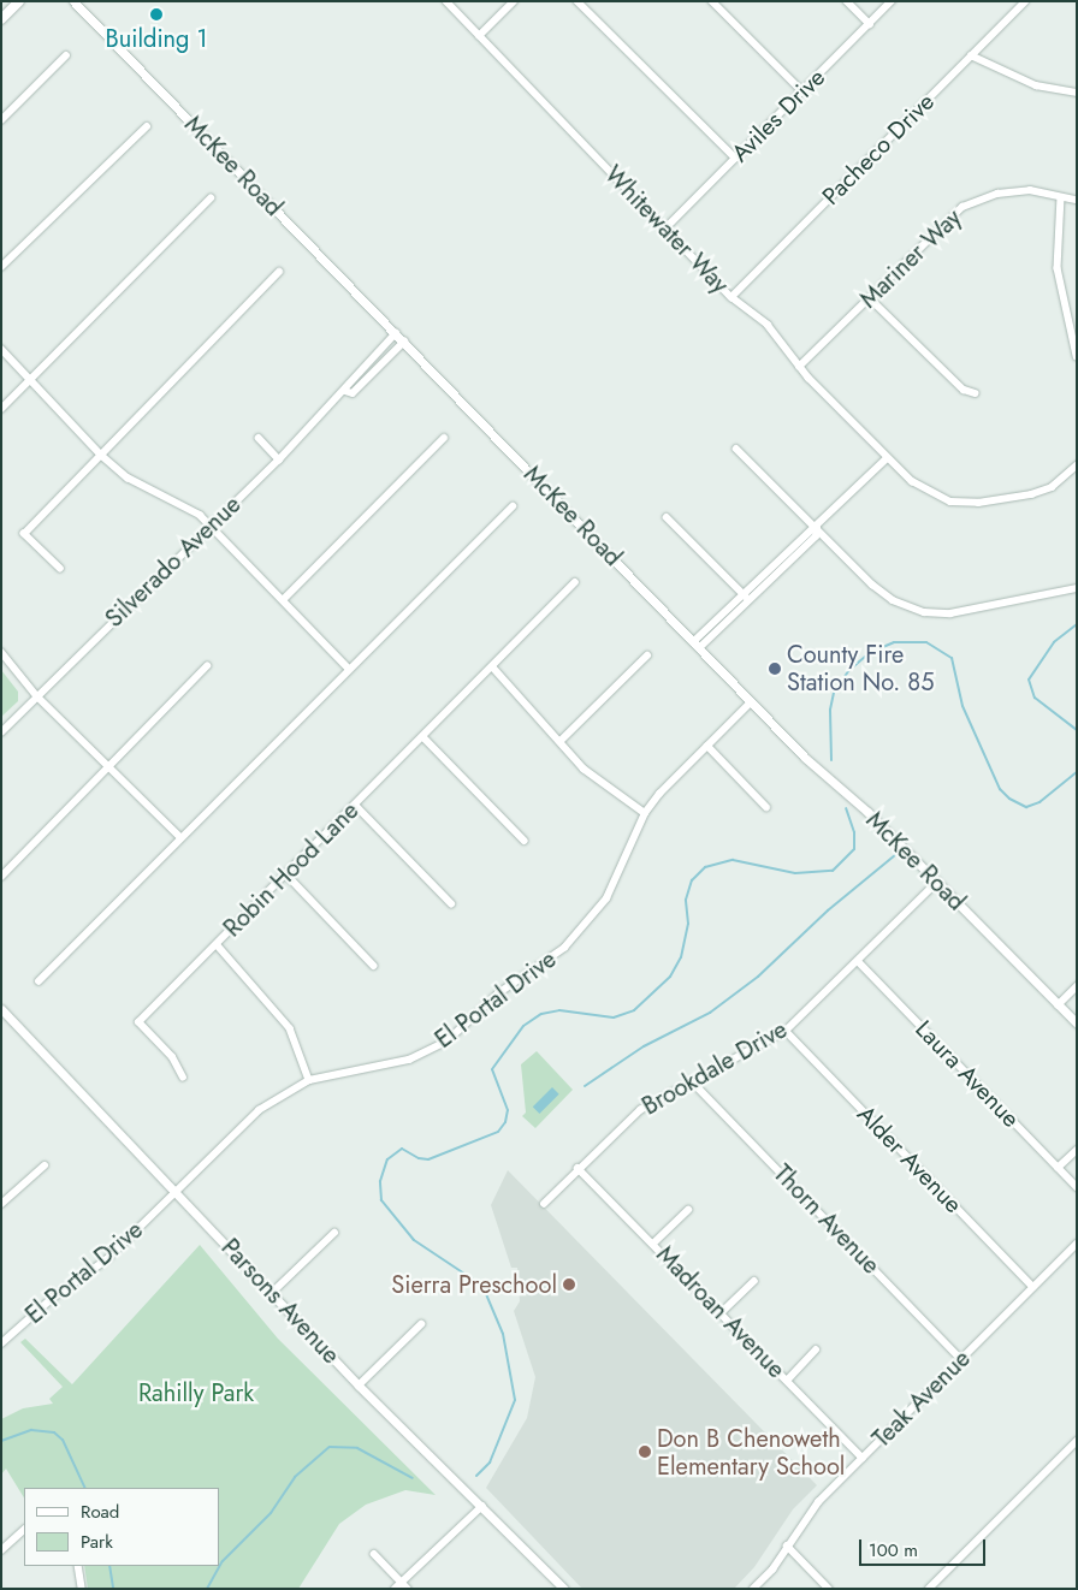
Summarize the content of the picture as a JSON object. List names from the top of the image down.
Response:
{
  "streets": {
    "street": [
      "Aviles Drive",
      "Pacheco Drive",
      "McKee Road",
      "Whitewater Way",
      "Mariner Way",
      "Silverado Avenue",
      "Robin Hood Lane",
      "El Portal Drive",
      "Brookdale Drive",
      "Laura Avenue",
      "Alder Avenue",
      "Thorn Avenue",
      "Parsons Avenue",
      "Madroan Avenue",
      "Teak Avenue"
    ]
  },
  "crossings": [
    ["Aviles Drive", "Whitewater Way"],
    ["Pacheco Drive", "Whitewater Way"],
    ["McKee Road", "Silverado Avenue"],
    ["McKee Road", "El Portal Drive"],
    ["McKee Road", "Brookdale Drive"],
    ["Whitewater Way", "Mariner Way"],
    ["El Portal Drive", "Parsons Avenue"],
    ["Brookdale Drive", "Laura Avenue"],
    ["Brookdale Drive", "Alder Avenue"],
    ["Brookdale Drive", "Thorn Avenue"],
    ["Brookdale Drive", "Madroan Avenue"],
    ["Alder Avenue", "Teak Avenue"],
    ["Thorn Avenue", "Teak Avenue"],
    ["Madroan Avenue", "Teak Avenue"]
  ],
  "parks": ["Rahilly Park"],
  "places": [
    "Building 1",
    "County Fire Station No. 85",
    "Sierra Preschool",
    "Don B Chenoweth Elementary School"
  ],
  "legend": ["Road", "Park"],
  "scale_bar": "100 m"
}
